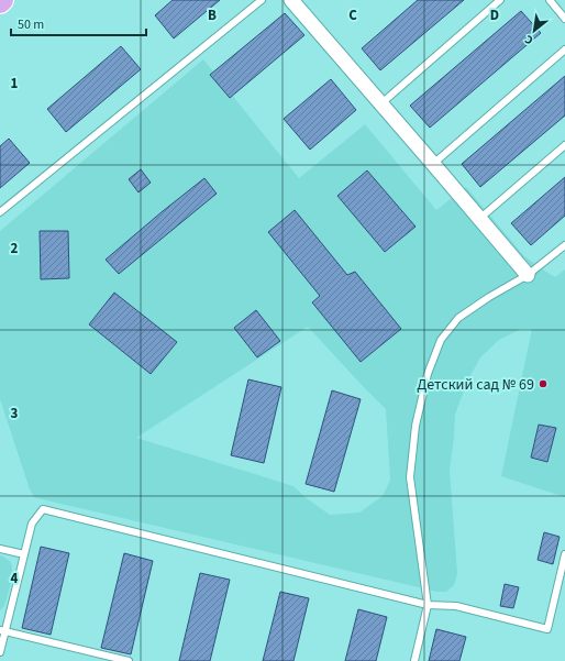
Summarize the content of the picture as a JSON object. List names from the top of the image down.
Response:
{
  "places": ["Детский сад № 69"],
  "scale_bar": "50 m",
  "north": "bottom left",
  "grid": {
    "columns": ["B", "C", "D"],
    "rows": [
      "1",
      "2",
      "3",
      "4"
    ]
  }
}
